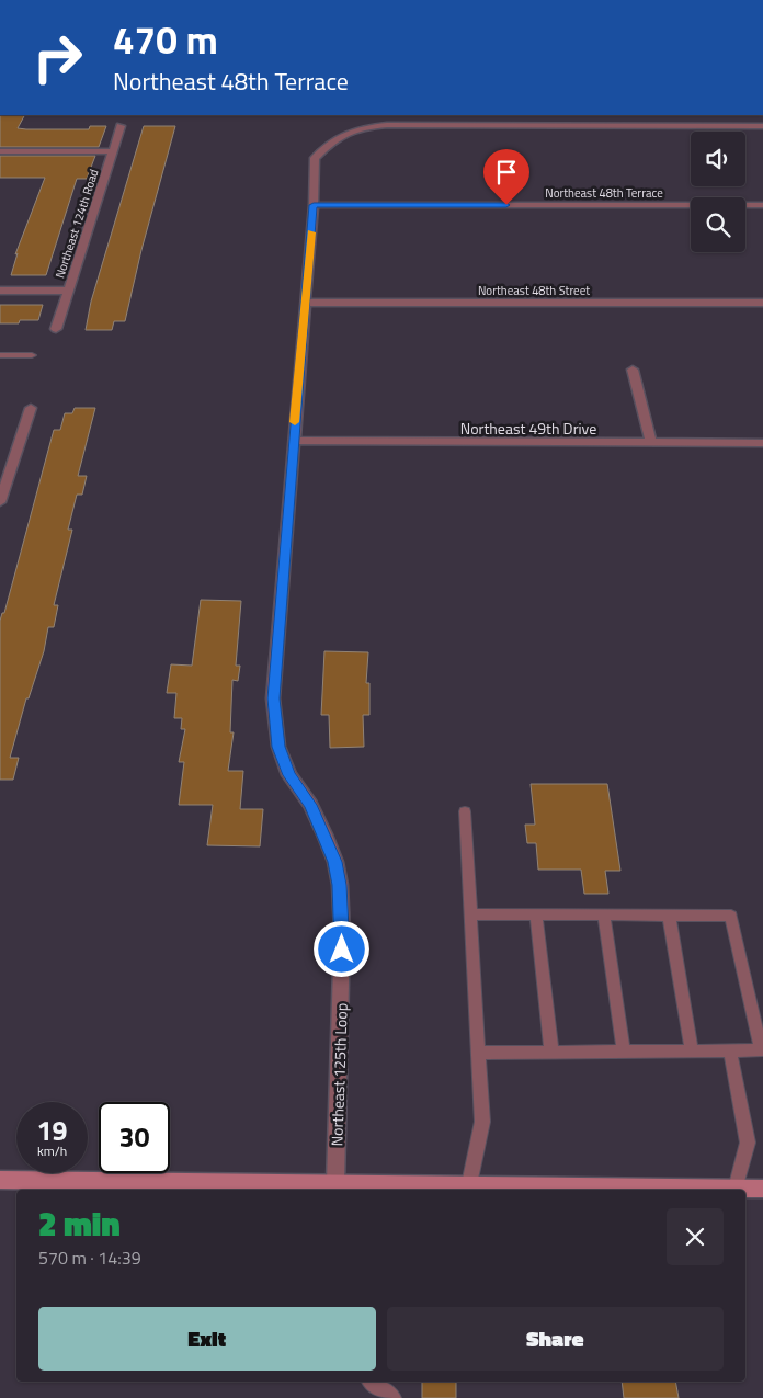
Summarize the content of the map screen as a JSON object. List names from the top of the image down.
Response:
{
  "streets": {
    "street": [
      "Northeast 48th Terrace",
      "Northeast 124th Road",
      "Northeast 48th Street",
      "Northeast 49th Drive",
      "Northeast 125th Loop"
    ]
  },
  "crossings": [
    ["Northeast 48th Terrace", "Northeast 125th Loop"],
    ["Northeast 48th Street", "Northeast 125th Loop"],
    ["Northeast 49th Drive", "Northeast 125th Loop"]
  ],
  "page": {
    "turn": ["470 m", "Northeast 48th Terrace"],
    "speed": "19 km/h",
    "limit": "30",
    "heading": ["2 min", "570 m · 14:39"],
    "buttons": ["Exit", "Share"]
  }
}
